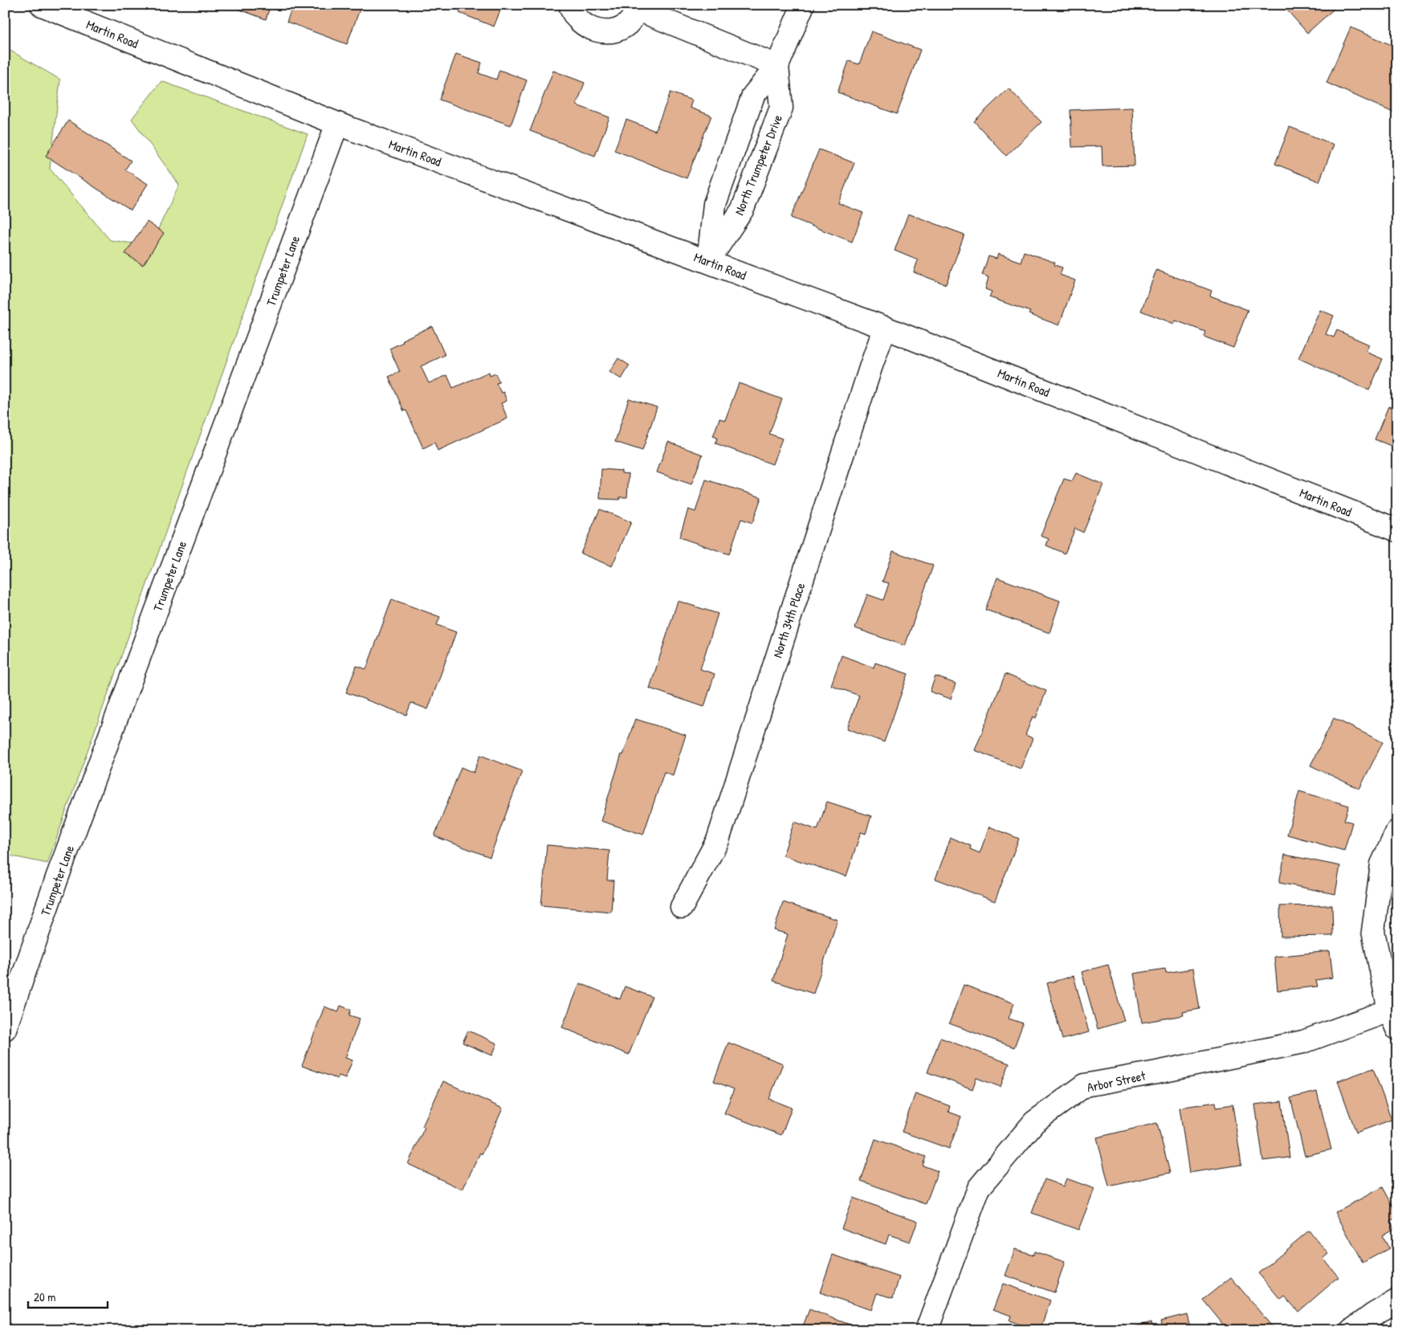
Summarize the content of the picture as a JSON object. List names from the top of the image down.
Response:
{
  "streets": {
    "street": [
      "Martin Road",
      "North Trumpeter Drive",
      "Trumpeter Lane",
      "North 34th Place",
      "Arbor Street"
    ]
  },
  "crossings": [
    ["Martin Road", "North Trumpeter Drive"],
    ["Martin Road", "Trumpeter Lane"],
    ["Martin Road", "North 34th Place"]
  ],
  "scale_bar": "20 m"
}
